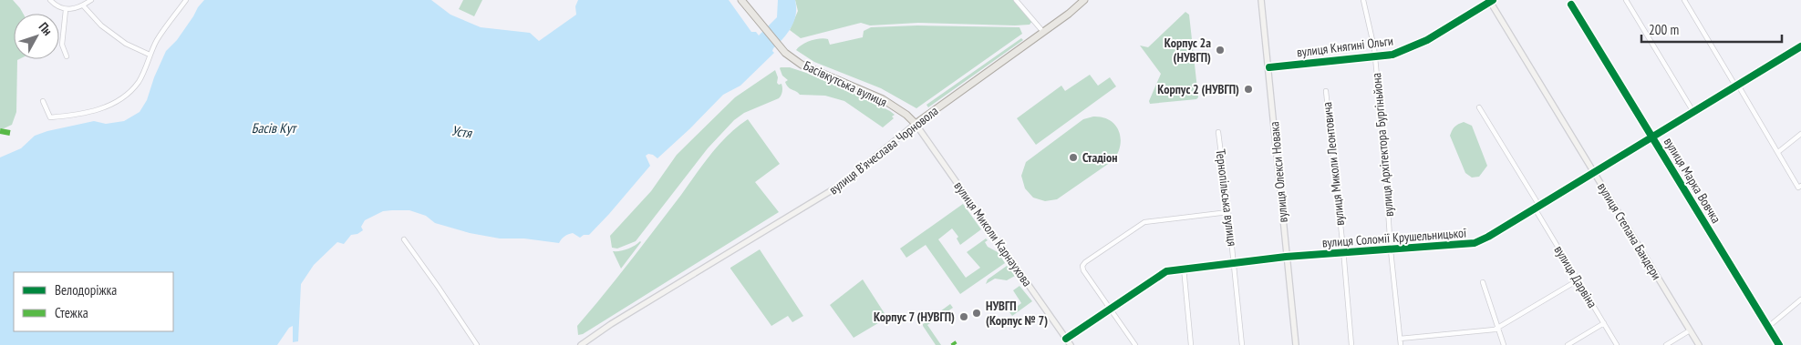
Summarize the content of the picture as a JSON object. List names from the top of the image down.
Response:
{
  "streets": {
    "main road": [
      "Басівкутська вулиця",
      "вулиця Вʼячеслава Чорновола",
      "вулиця Олекси Новака",
      "вулиця Степана Бандери",
      "вулиця Миколи Карнаухова"
    ],
    "street": [
      "вулиця Княгині Ольги",
      "вулиця Архітектора Бургіньйона",
      "вулиця Миколи Леонтовича",
      "вулиця Марка Вовчка",
      "Тернопільська вулиця",
      "вулиця Соломії Крушельницької",
      "вулиця Дарвіна"
    ]
  },
  "crossings": [
    ["вулиця Княгині Ольги", "вулиця Архітектора Бургіньйона"],
    ["вулиця Княгині Ольги", "вулиця Олекси Новака"],
    ["вулиця Княгині Ольги", "вулиця Степана Бандери"],
    ["Басівкутська вулиця", "вулиця Вʼячеслава Чорновола"],
    ["Басівкутська вулиця", "вулиця Миколи Карнаухова"],
    ["вулиця Архітектора Бургіньйона", "вулиця Соломії Крушельницької"],
    ["вулиця Вʼячеслава Чорновола", "вулиця Миколи Карнаухова"],
    ["вулиця Миколи Леонтовича", "вулиця Соломії Крушельницької"],
    ["вулиця Олекси Новака", "вулиця Соломії Крушельницької"],
    ["вулиця Марка Вовчка", "вулиця Соломії Крушельницької"],
    ["Тернопільська вулиця", "вулиця Соломії Крушельницької"],
    ["вулиця Степана Бандери", "вулиця Соломії Крушельницької"],
    ["вулиця Миколи Карнаухова", "вулиця Соломії Крушельницької"],
    ["вулиця Соломії Крушельницької", "вулиця Дарвіна"]
  ],
  "water": ["Басів Кут", "Устя"],
  "places": [
    "Корпус 2а (НУВГП)",
    "Корпус 2 (НУВГП)",
    "Стадіон",
    "НУВГП (Корпус № 7)",
    "Корпус 7 (НУВГП)"
  ],
  "legend": ["Велодоріжка", "Стежка"],
  "scale_bar": "200 m",
  "north": "top right"
}
